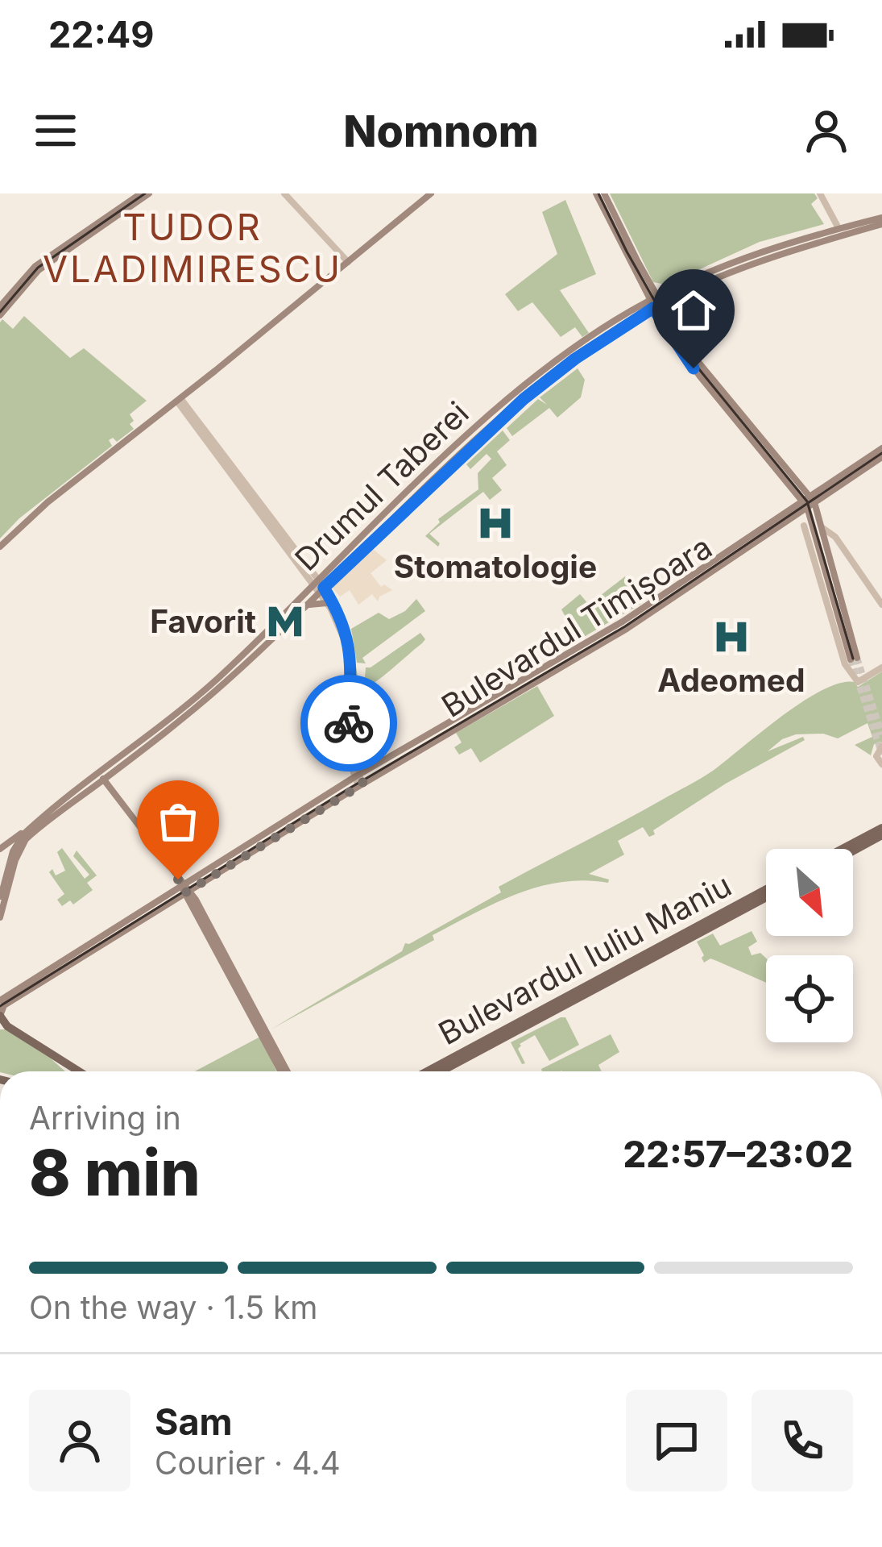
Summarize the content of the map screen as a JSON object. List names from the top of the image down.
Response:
{
  "streets": {
    "main road": ["Drumul Taberei", "Bulevardul Timișoara", "Bulevardul Iuliu Maniu"]
  },
  "districts": ["TUDOR VLADIMIRESCU"],
  "places": {
    "hospital": ["Stomatologie", "Adeomed"],
    "metro station": ["Favorit"]
  },
  "north": "bottom right",
  "page": {
    "status": "22:49",
    "header": "Nomnom",
    "heading": ["8 min", "Arriving in", "22:57–23:02"],
    "panel": ["Sam", "Courier · 4.4"],
    "bar": "On the way · 1.5 km"
  }
}
